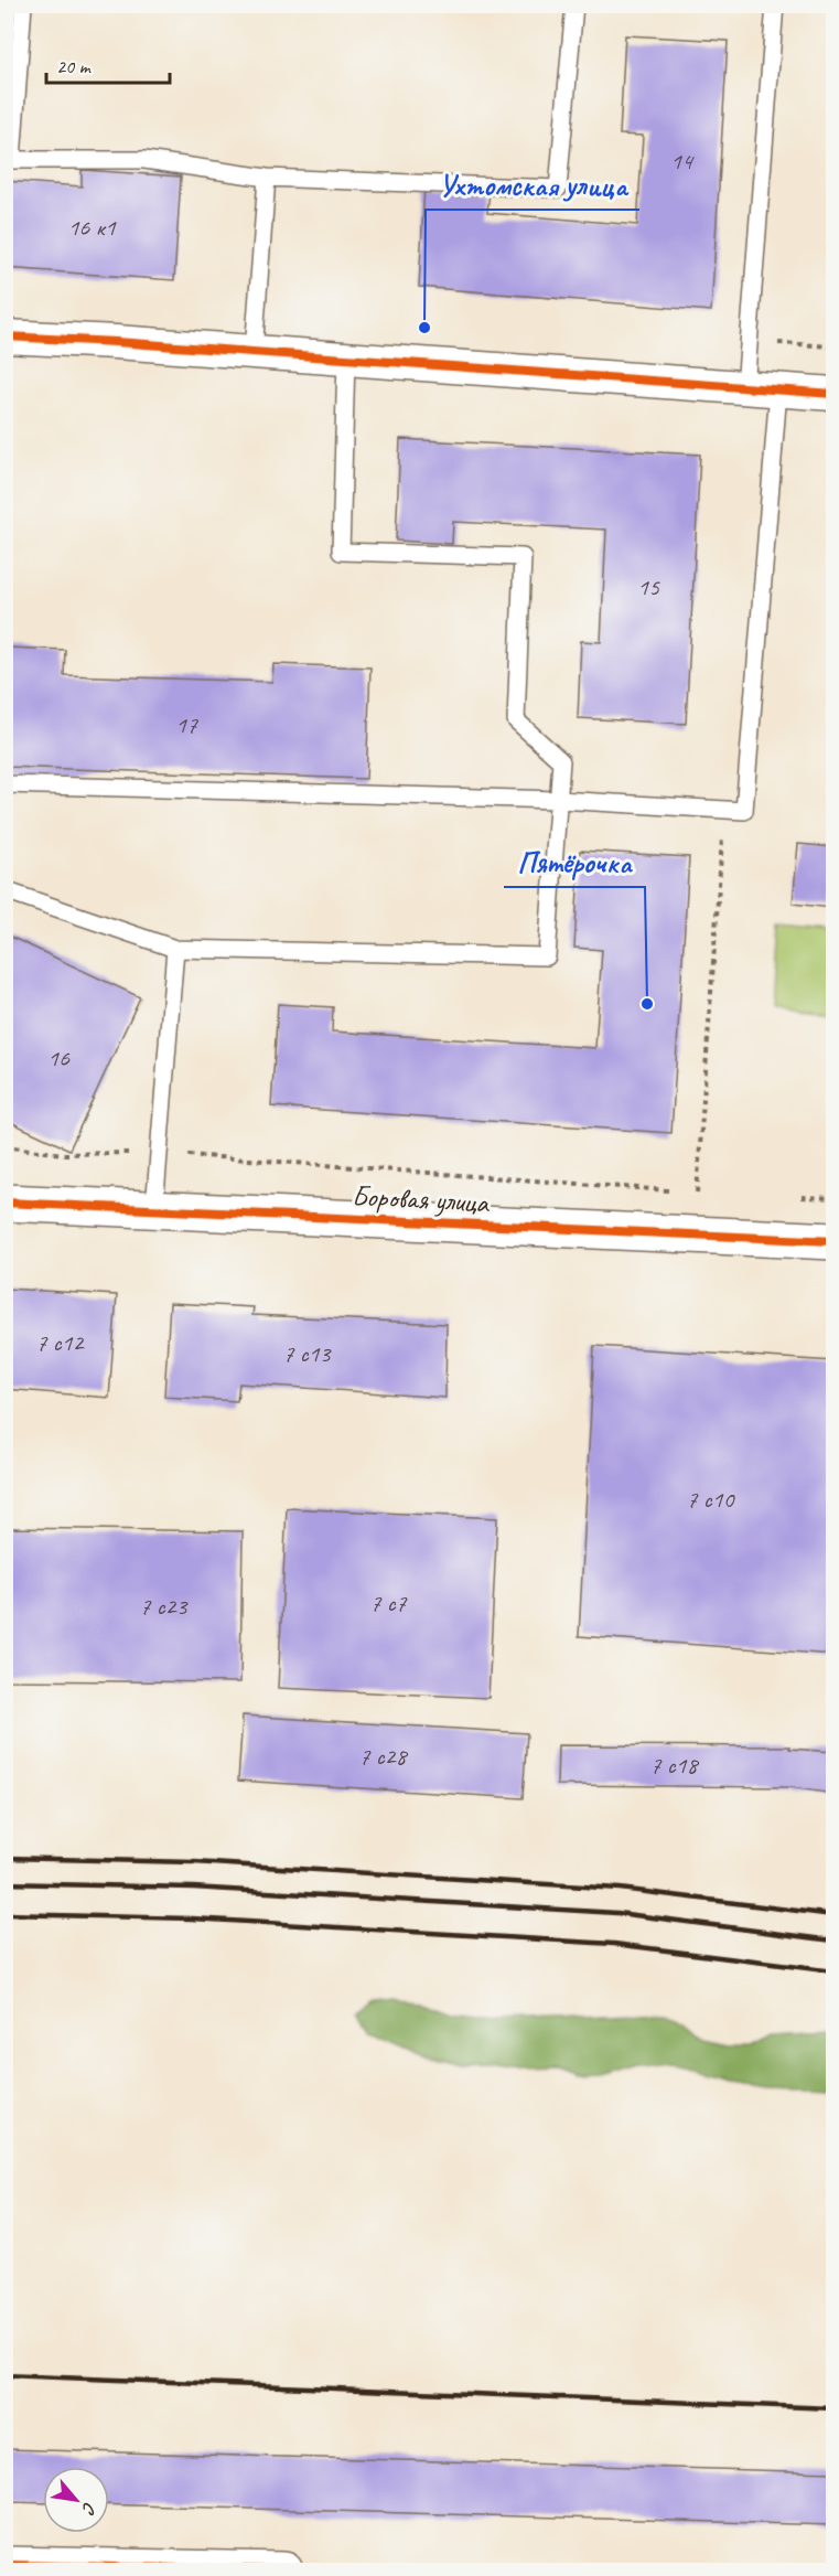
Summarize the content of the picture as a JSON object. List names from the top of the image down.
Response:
{
  "streets": {
    "street": ["Боровая улица"]
  },
  "places": ["Ухтомская улица", "Пятёрочка"],
  "house_numbers": [
    "14",
    "16 к1",
    "15",
    "17",
    "16",
    "7 с12",
    "7 с13",
    "7 с10",
    "7 с7",
    "7 с23",
    "7 с28",
    "7 с18"
  ],
  "scale_bar": "20 m",
  "north": "bottom right"
}
